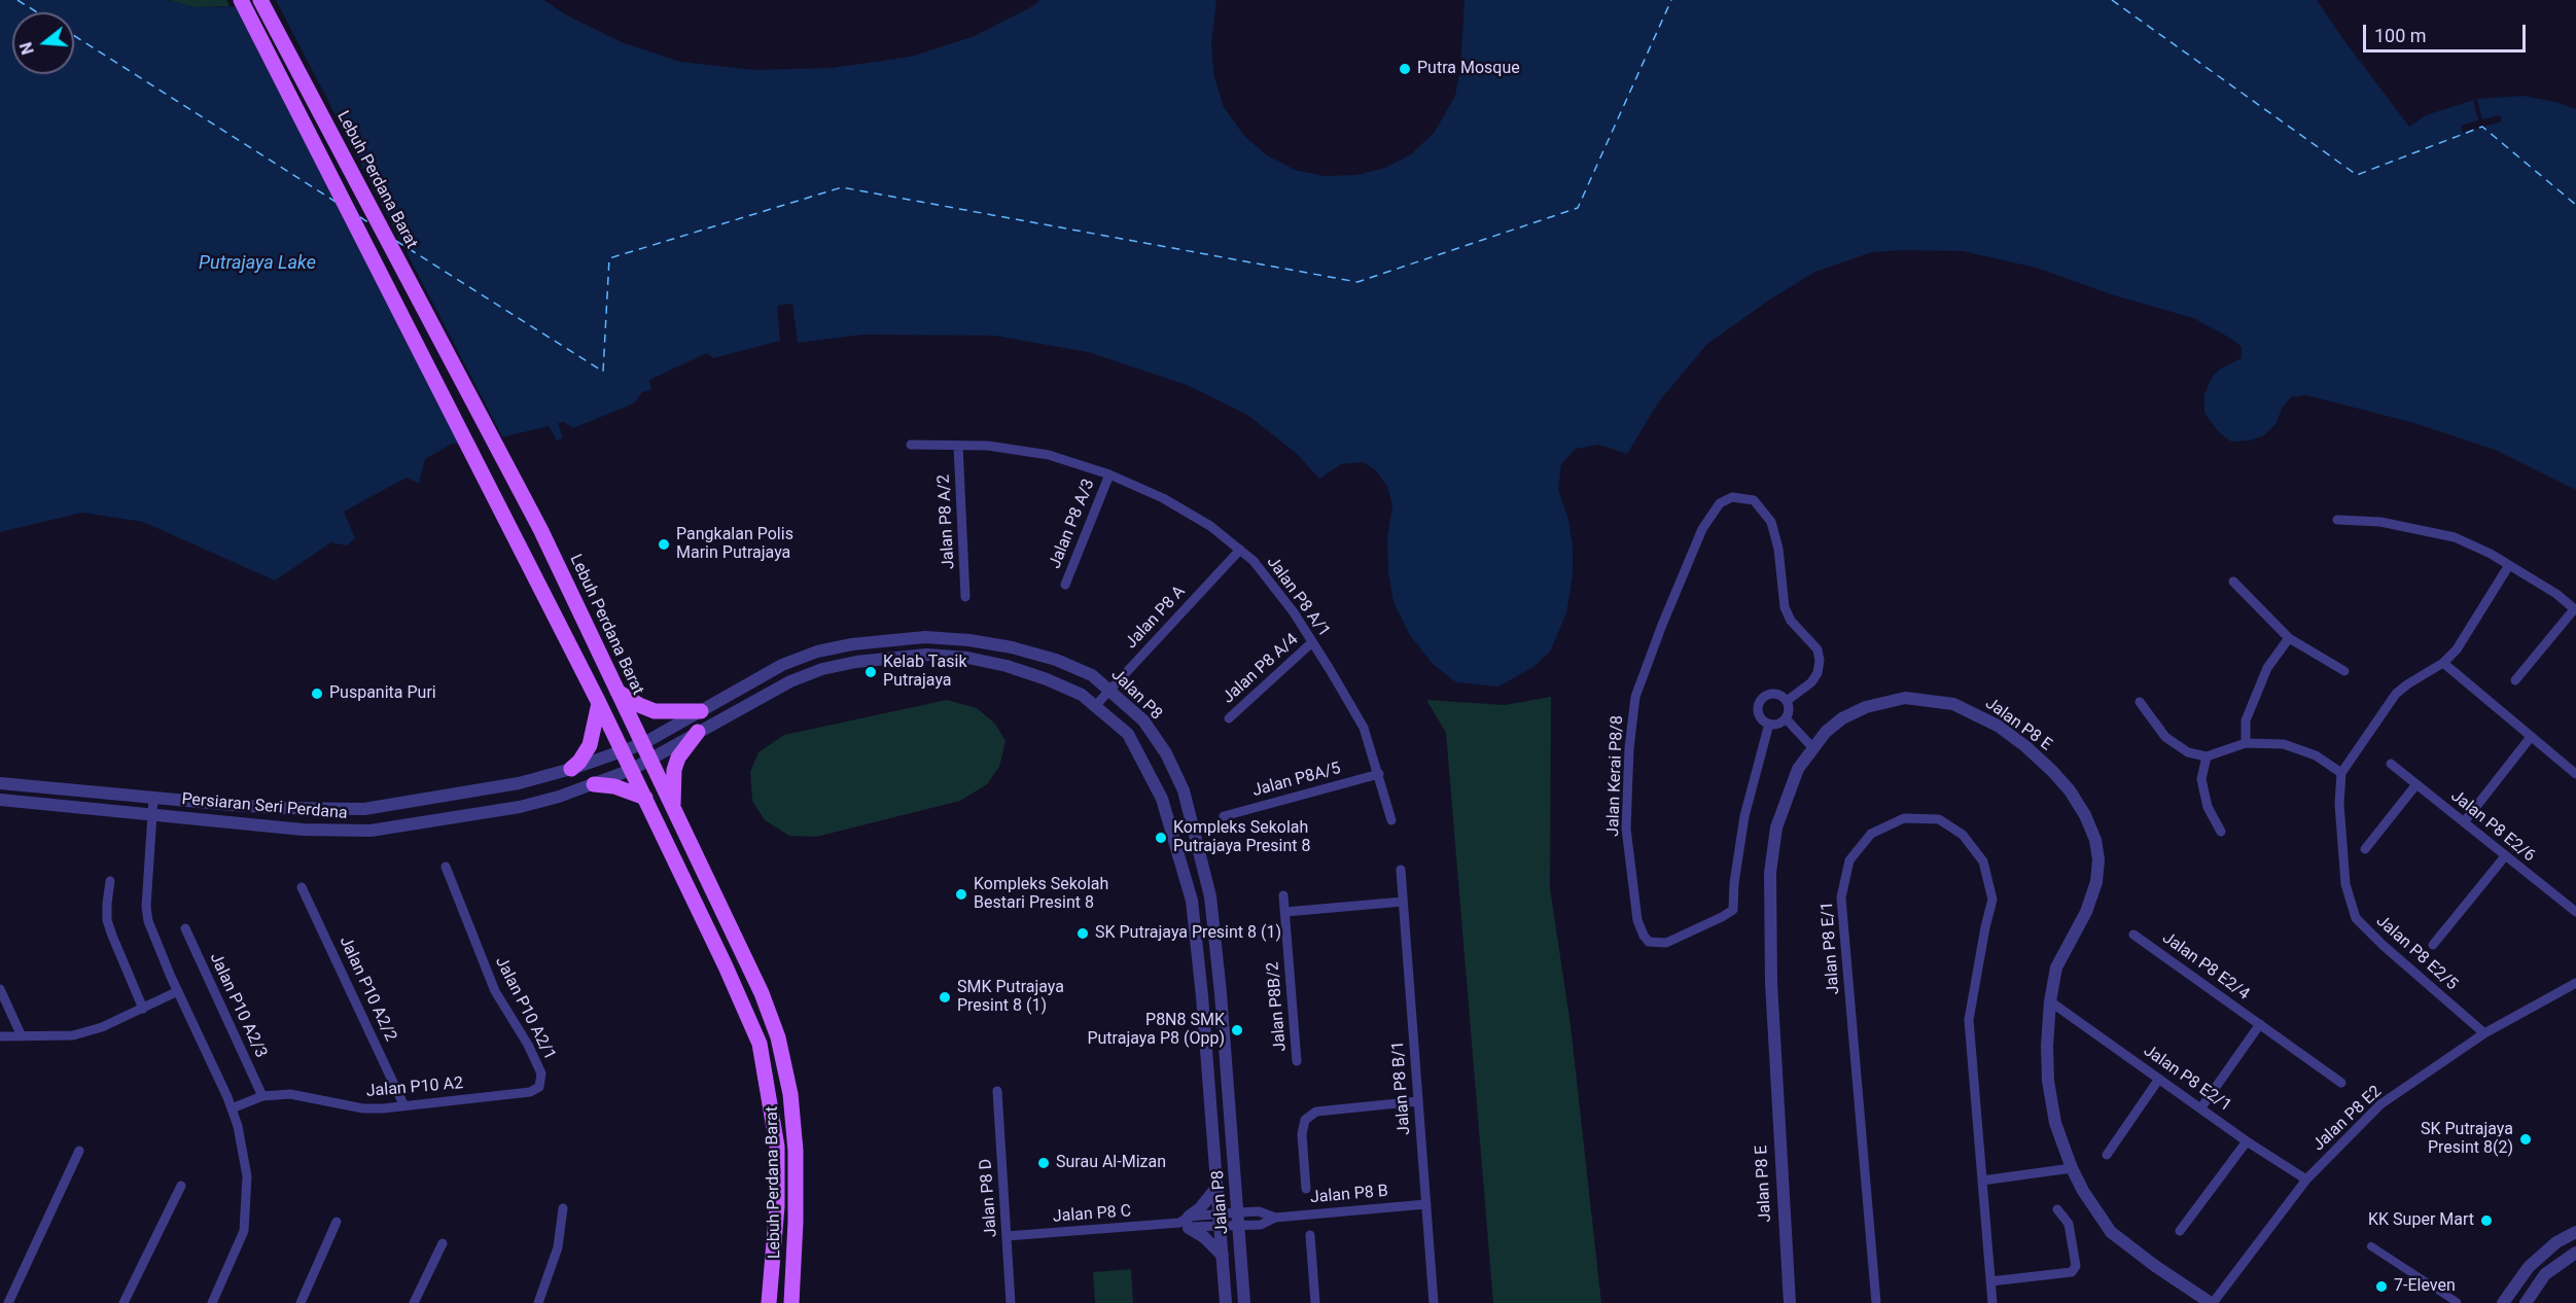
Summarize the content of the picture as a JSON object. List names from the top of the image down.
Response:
{
  "streets": {
    "main road": ["Lebuh Perdana Barat"],
    "street": [
      "Jalan P8 A/2",
      "Jalan P8 A/3",
      "Jalan P8 A/1",
      "Jalan P8 A",
      "Jalan P8 A/4",
      "Jalan P8",
      "Jalan P8 E",
      "Jalan Kerai P8/8",
      "Jalan P8A/5",
      "Persiaran Seri Perdana",
      "Jalan P8 E2/6",
      "Jalan P8 E/1",
      "Jalan P8 E2/5",
      "Jalan P8 E2/4",
      "Jalan P10 A2/2",
      "Jalan P10 A2/3",
      "Jalan P8B/2",
      "Jalan P10 A2/1",
      "Jalan P8 E2/1",
      "Jalan P10 A2",
      "Jalan P8 B/1",
      "Jalan P8 E2",
      "Jalan P8 B",
      "Jalan P8 D",
      "Jalan P8 C"
    ]
  },
  "crossings": [
    ["Lebuh Perdana Barat", "Jalan P8"],
    ["Lebuh Perdana Barat", "Persiaran Seri Perdana"],
    ["Jalan P8 A/2", "Jalan P8 A/1"],
    ["Jalan P8 A/3", "Jalan P8 A/1"],
    ["Jalan P8 A/1", "Jalan P8 A"],
    ["Jalan P8 A/1", "Jalan P8 A/4"],
    ["Jalan P8 A/1", "Jalan P8A/5"],
    ["Jalan P8 A", "Jalan P8"],
    ["Jalan P8", "Persiaran Seri Perdana"],
    ["Jalan P8", "Jalan P8 B"],
    ["Jalan P8", "Jalan P8 C"],
    ["Jalan P8 E", "Jalan P8 E2/1"],
    ["Jalan P8 E", "Jalan P8 E2"],
    ["Jalan P8 E2/5", "Jalan P8 E2"],
    ["Jalan P10 A2/2", "Jalan P10 A2"],
    ["Jalan P10 A2/3", "Jalan P10 A2"],
    ["Jalan P10 A2/1", "Jalan P10 A2"],
    ["Jalan P8 E2/1", "Jalan P8 E2"],
    ["Jalan P8 B/1", "Jalan P8 B"],
    ["Jalan P8 B", "Jalan P8 C"],
    ["Jalan P8 D", "Jalan P8 C"]
  ],
  "water": ["Putrajaya Lake"],
  "places": [
    "Putra Mosque",
    "Pangkalan Polis Marin Putrajaya",
    "Kelab Tasik Putrajaya",
    "Puspanita Puri",
    "Kompleks Sekolah Putrajaya Presint 8",
    "Kompleks Sekolah Bestari Presint 8",
    "SK Putrajaya Presint 8 (1)",
    "SMK Putrajaya Presint 8 (1)",
    "P8N8 SMK Putrajaya P8 (Opp)",
    "SK Putrajaya Presint 8(2)",
    "Surau Al-Mizan",
    "KK Super Mart",
    "7-Eleven"
  ],
  "scale_bar": "100 m",
  "north": "left"
}
